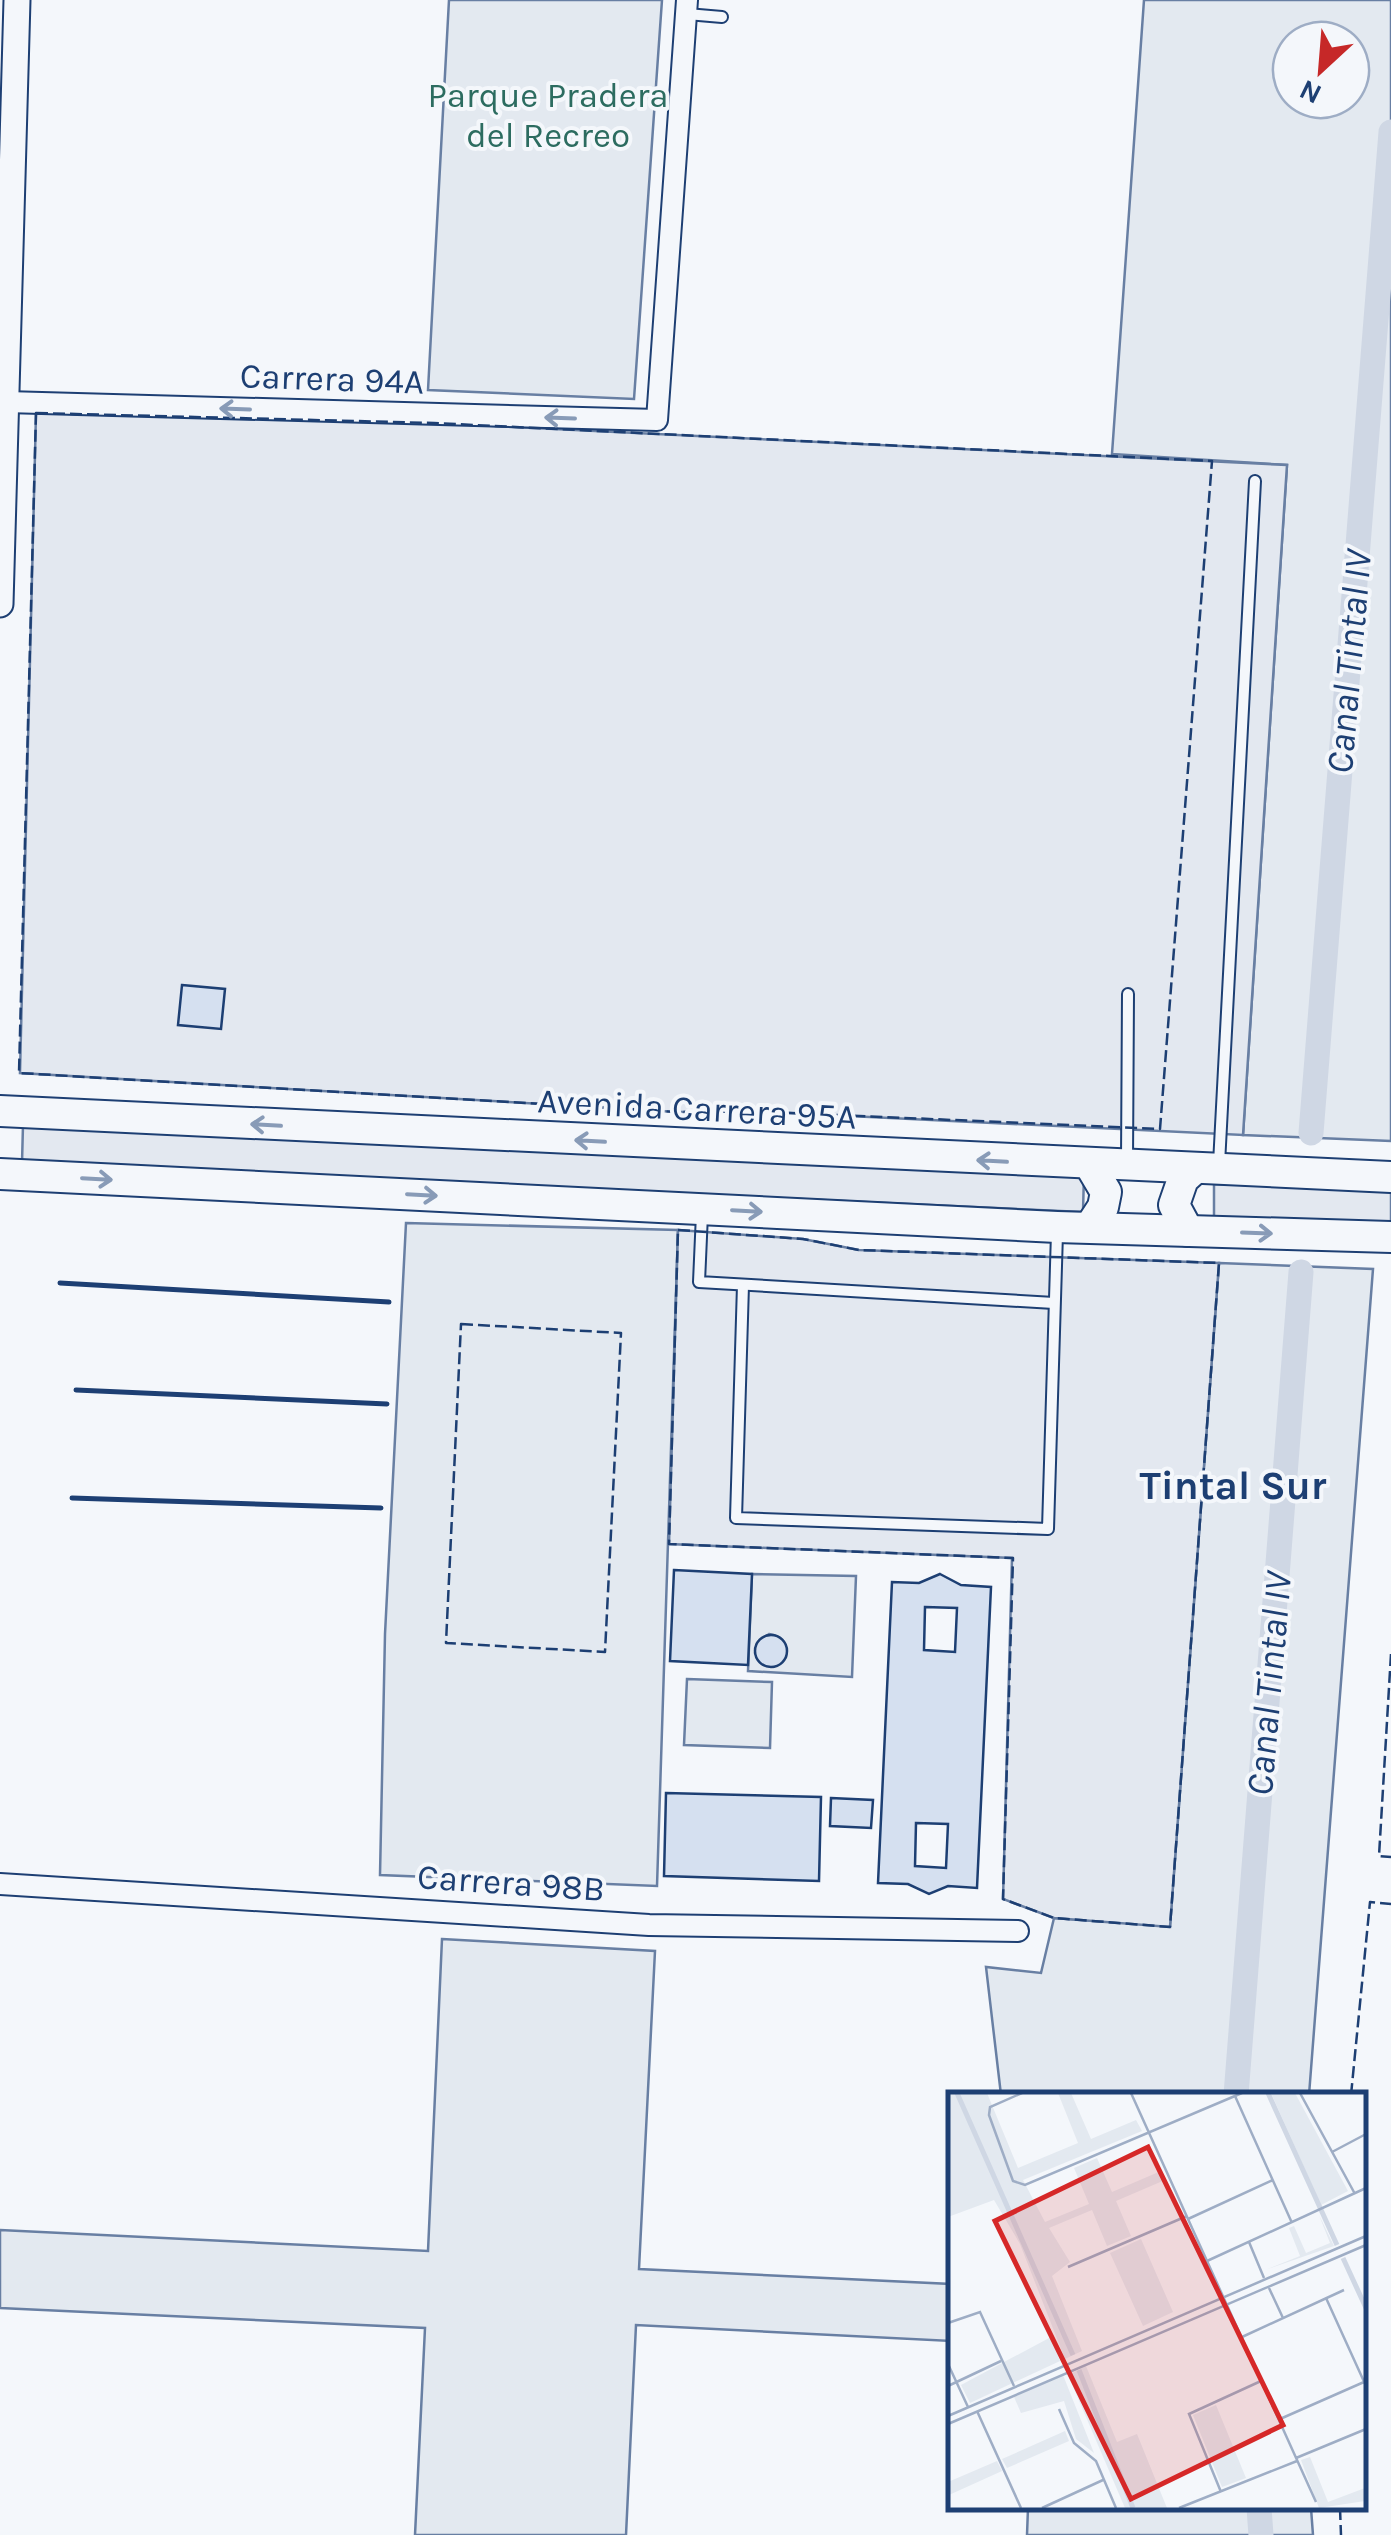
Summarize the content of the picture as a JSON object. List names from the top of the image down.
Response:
{
  "streets": {
    "main road": ["Avenida Carrera 95A"],
    "street": ["Carrera 94A", "Carrera 98B"]
  },
  "districts": ["Tintal Sur"],
  "water": ["Canal Tintal IV"],
  "parks": ["Parque Pradera del Recreo"],
  "north": "bottom left"
}
